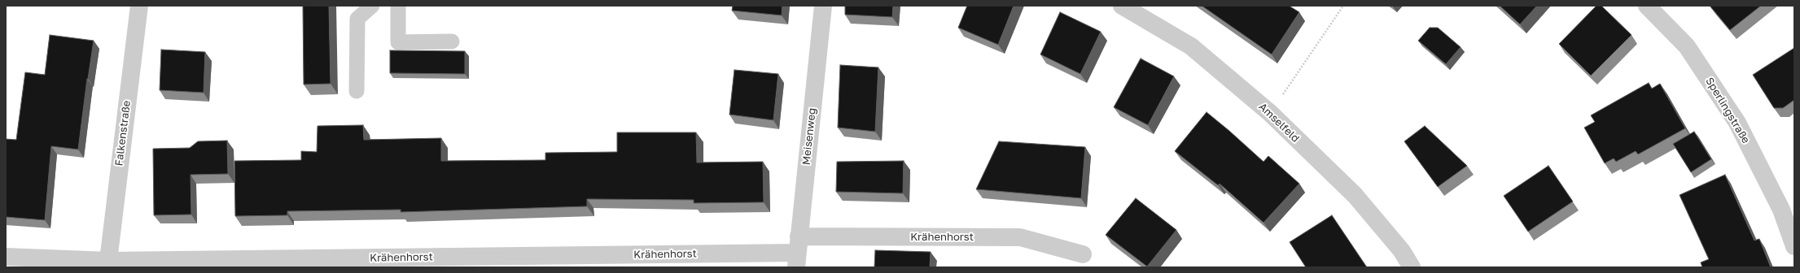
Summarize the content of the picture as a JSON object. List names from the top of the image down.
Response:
{
  "streets": {
    "street": [
      "Sperlingstraße",
      "Amselfeld",
      "Falkenstraße",
      "Meisenweg",
      "Krähenhorst"
    ]
  },
  "crossings": [
    ["Falkenstraße", "Krähenhorst"],
    ["Meisenweg", "Krähenhorst"]
  ]
}
